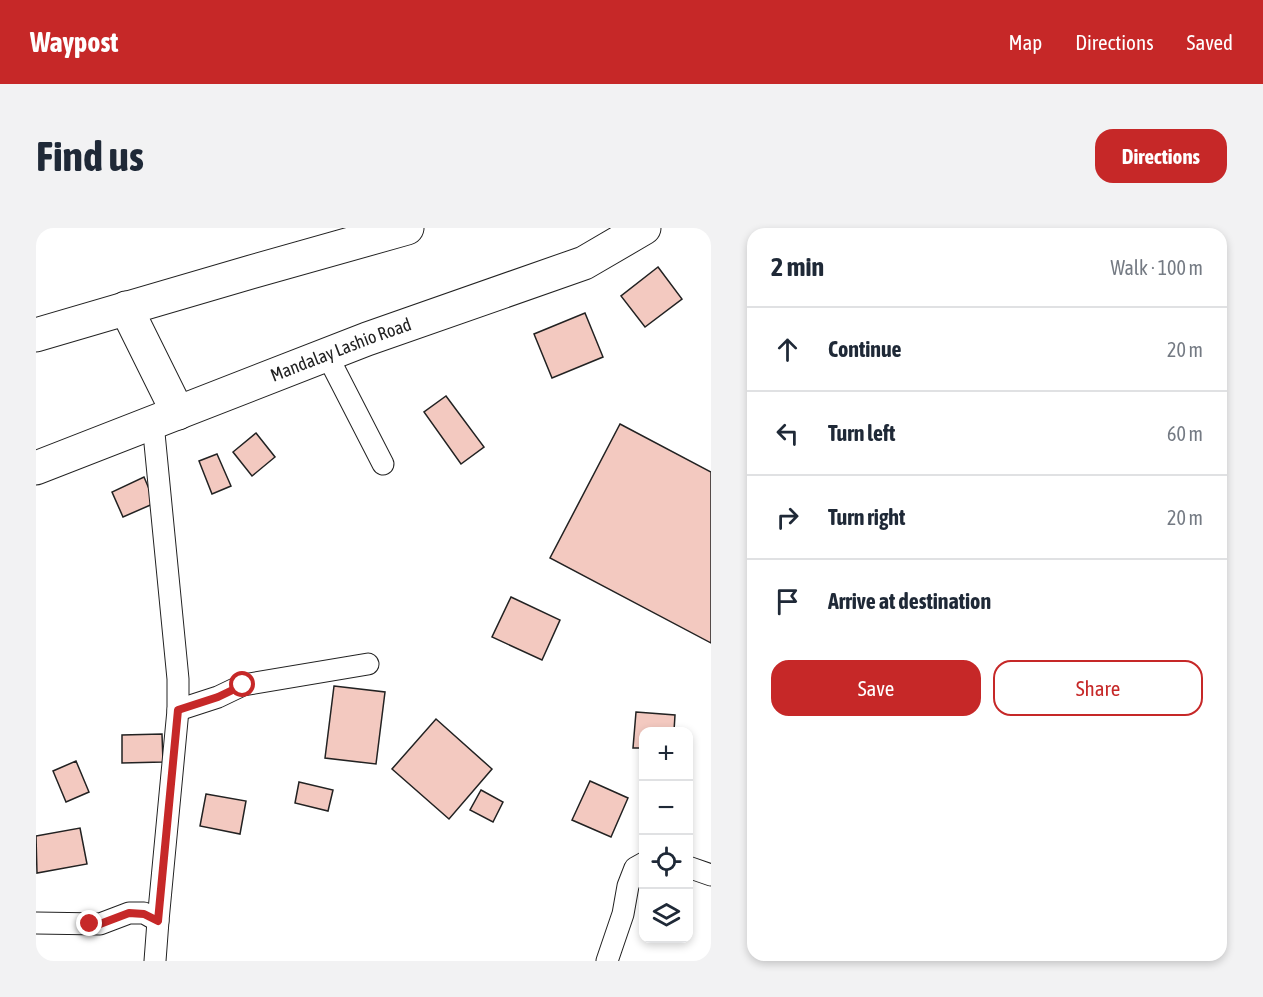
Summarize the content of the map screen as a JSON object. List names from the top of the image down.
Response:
{
  "streets": {
    "highway": ["Mandalay Lashio Road"]
  },
  "page": {
    "header": "Waypost",
    "nav": ["Map", "Directions", "Saved"],
    "buttons": [
      "Directions",
      ["Save", "Share"]
    ],
    "title": "Find us",
    "heading": ["2 min", "Walk · 100 m"],
    "list": [
      ["Continue", "20 m"],
      ["Turn left", "60 m"],
      ["Turn right", "20 m"],
      "Arrive at destination"
    ],
    "map_buttons": ["+", "−"]
  }
}
